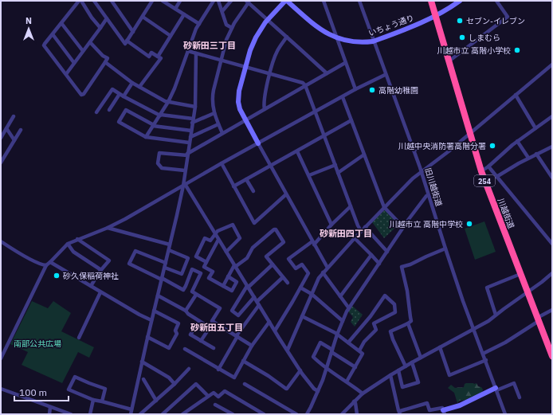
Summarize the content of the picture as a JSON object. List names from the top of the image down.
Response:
{
  "streets": {
    "highway": ["254", "川越街道"],
    "street": ["いちょう通り", "旧川越街道"]
  },
  "crossings": [
    ["いちょう通り", "旧川越街道"],
    ["いちょう通り", "川越街道"]
  ],
  "districts": ["砂新田三丁目", "砂新田四丁目", "砂新田五丁目"],
  "parks": ["南部公共広場"],
  "places": [
    "セブン-イレブン",
    "しまむら",
    "川越市立 高階小学校",
    "高階幼稚園",
    "川越中央消防署高階分署",
    "川越市立 高階中学校",
    "砂久保稲荷神社"
  ],
  "scale_bar": "100 m",
  "north": "top"
}
